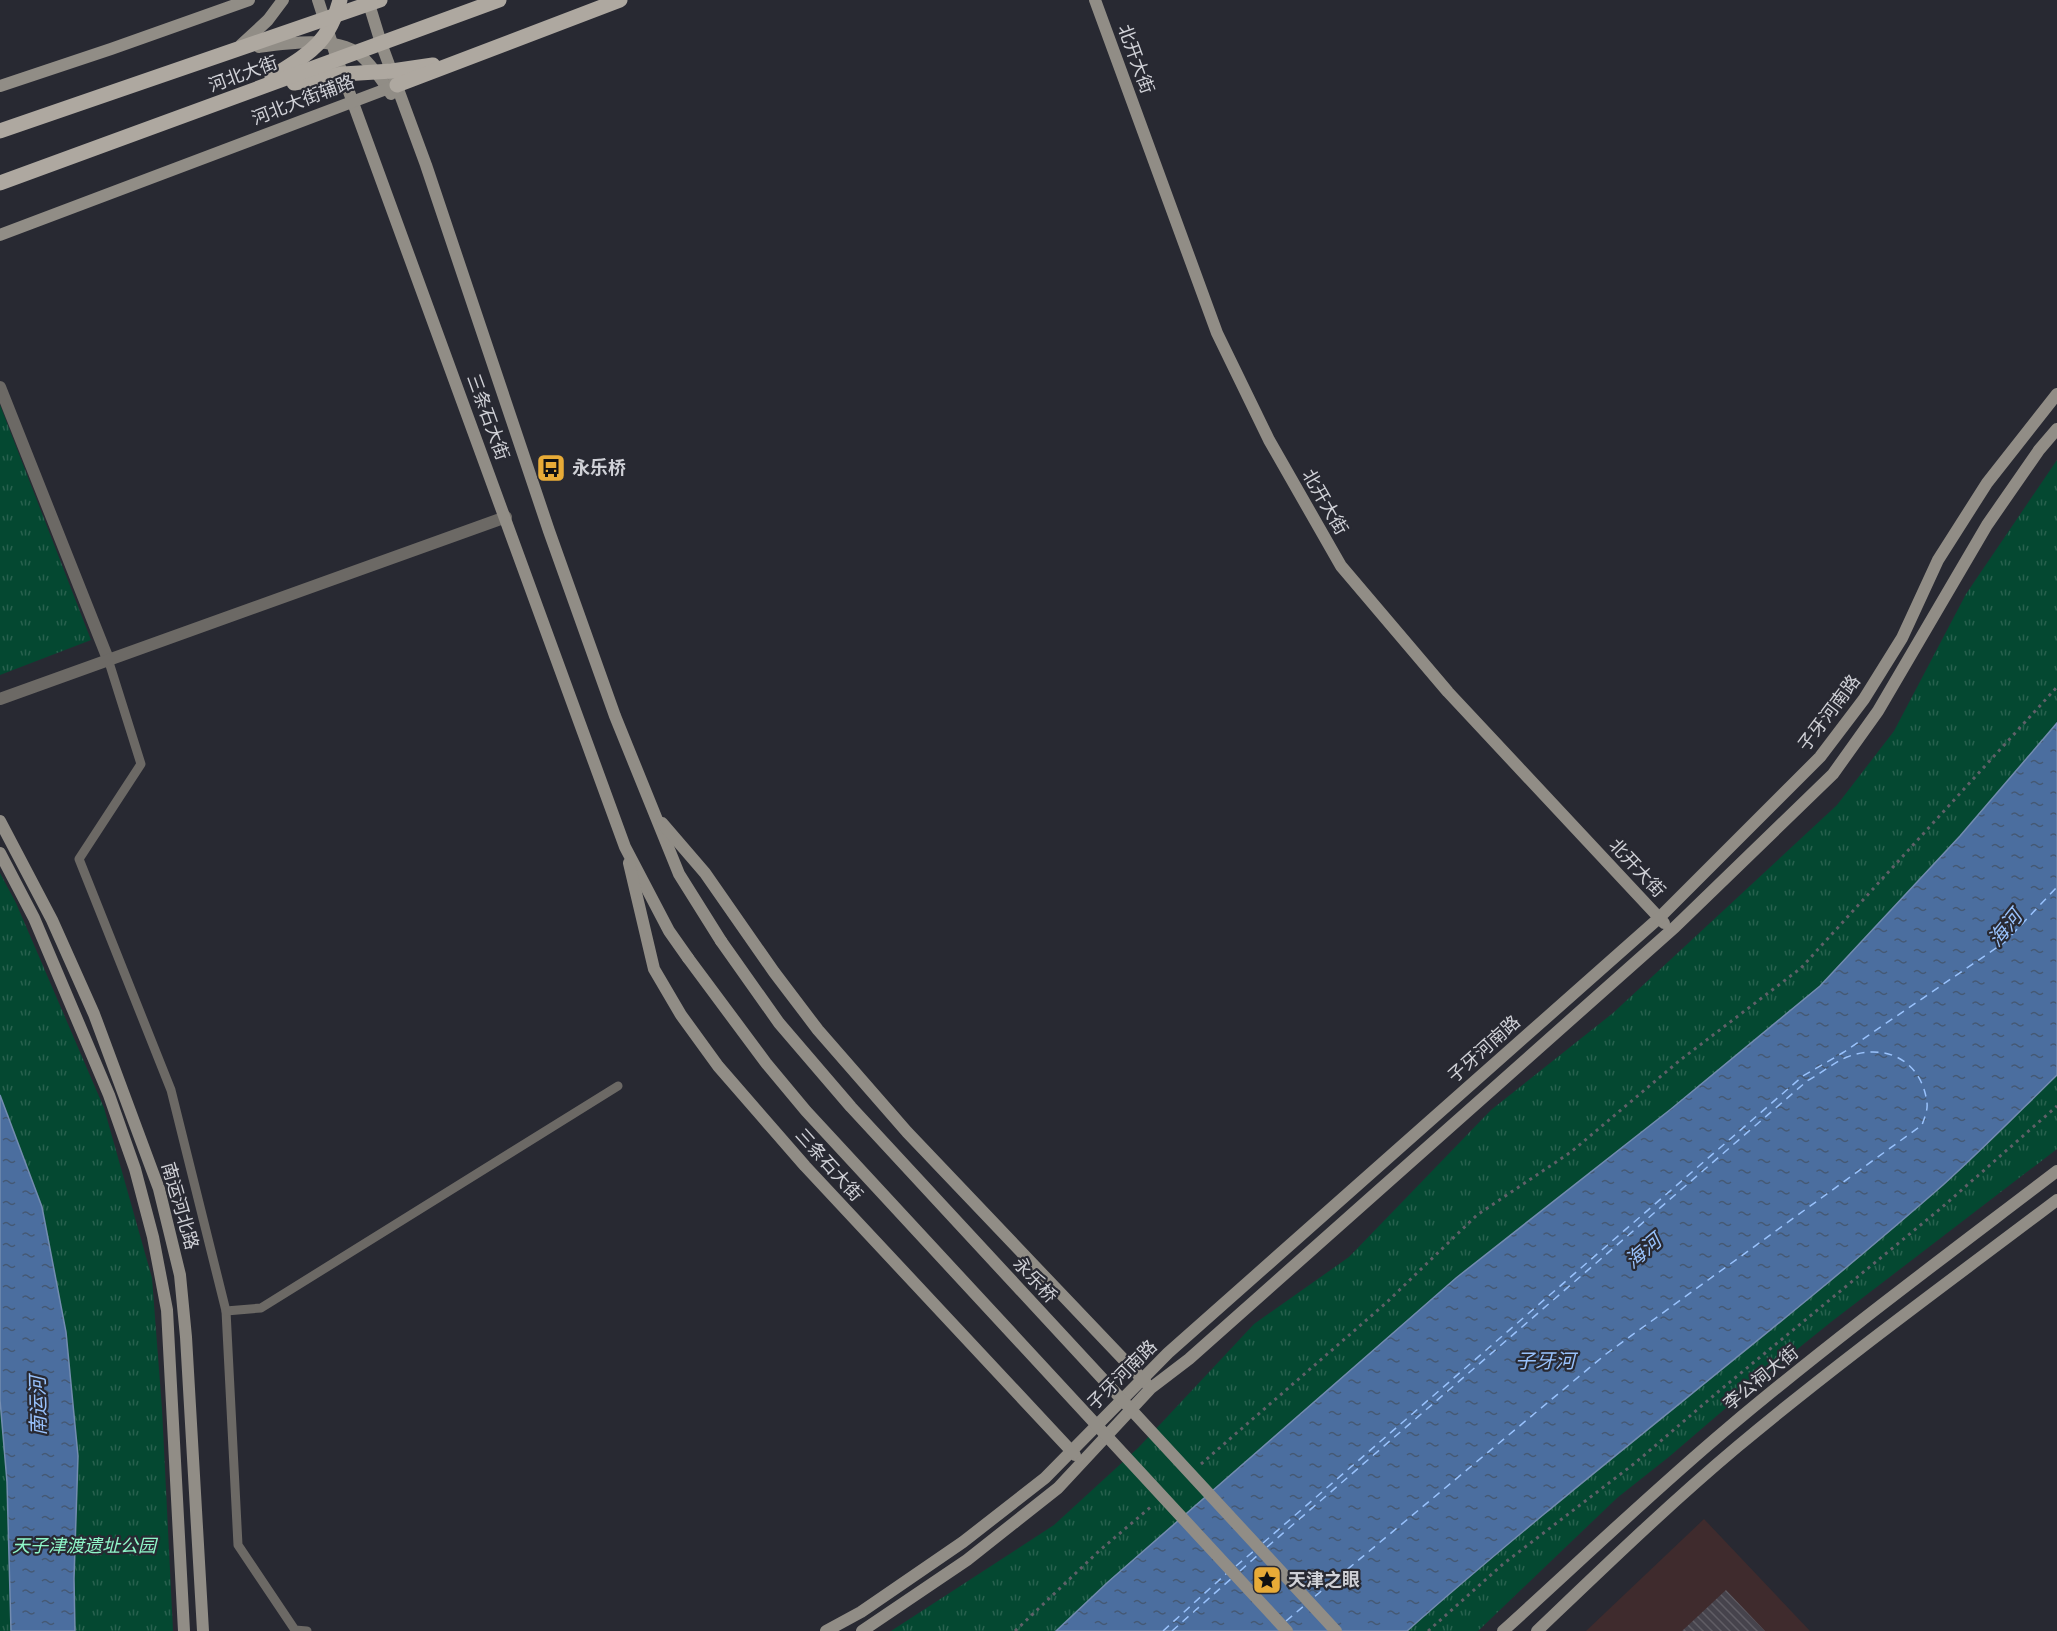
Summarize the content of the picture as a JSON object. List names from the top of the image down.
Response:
{
  "streets": {
    "main road": [
      "北开大街",
      "河北大街",
      "河北大街辅路",
      "三条石大街",
      "子牙河南路",
      "南运河北路",
      "永乐桥",
      "李公祠大街"
    ]
  },
  "crossings": [
    ["北开大街", "子牙河南路"],
    ["河北大街", "三条石大街"],
    ["河北大街辅路", "三条石大街"],
    ["三条石大街", "子牙河南路"],
    ["三条石大街", "永乐桥"]
  ],
  "water": ["海河", "子牙河", "南运河"],
  "parks": ["天子津渡遗址公园"],
  "places": {
    "bus stop": ["永乐桥"],
    "place": ["天津之眼"]
  }
}
